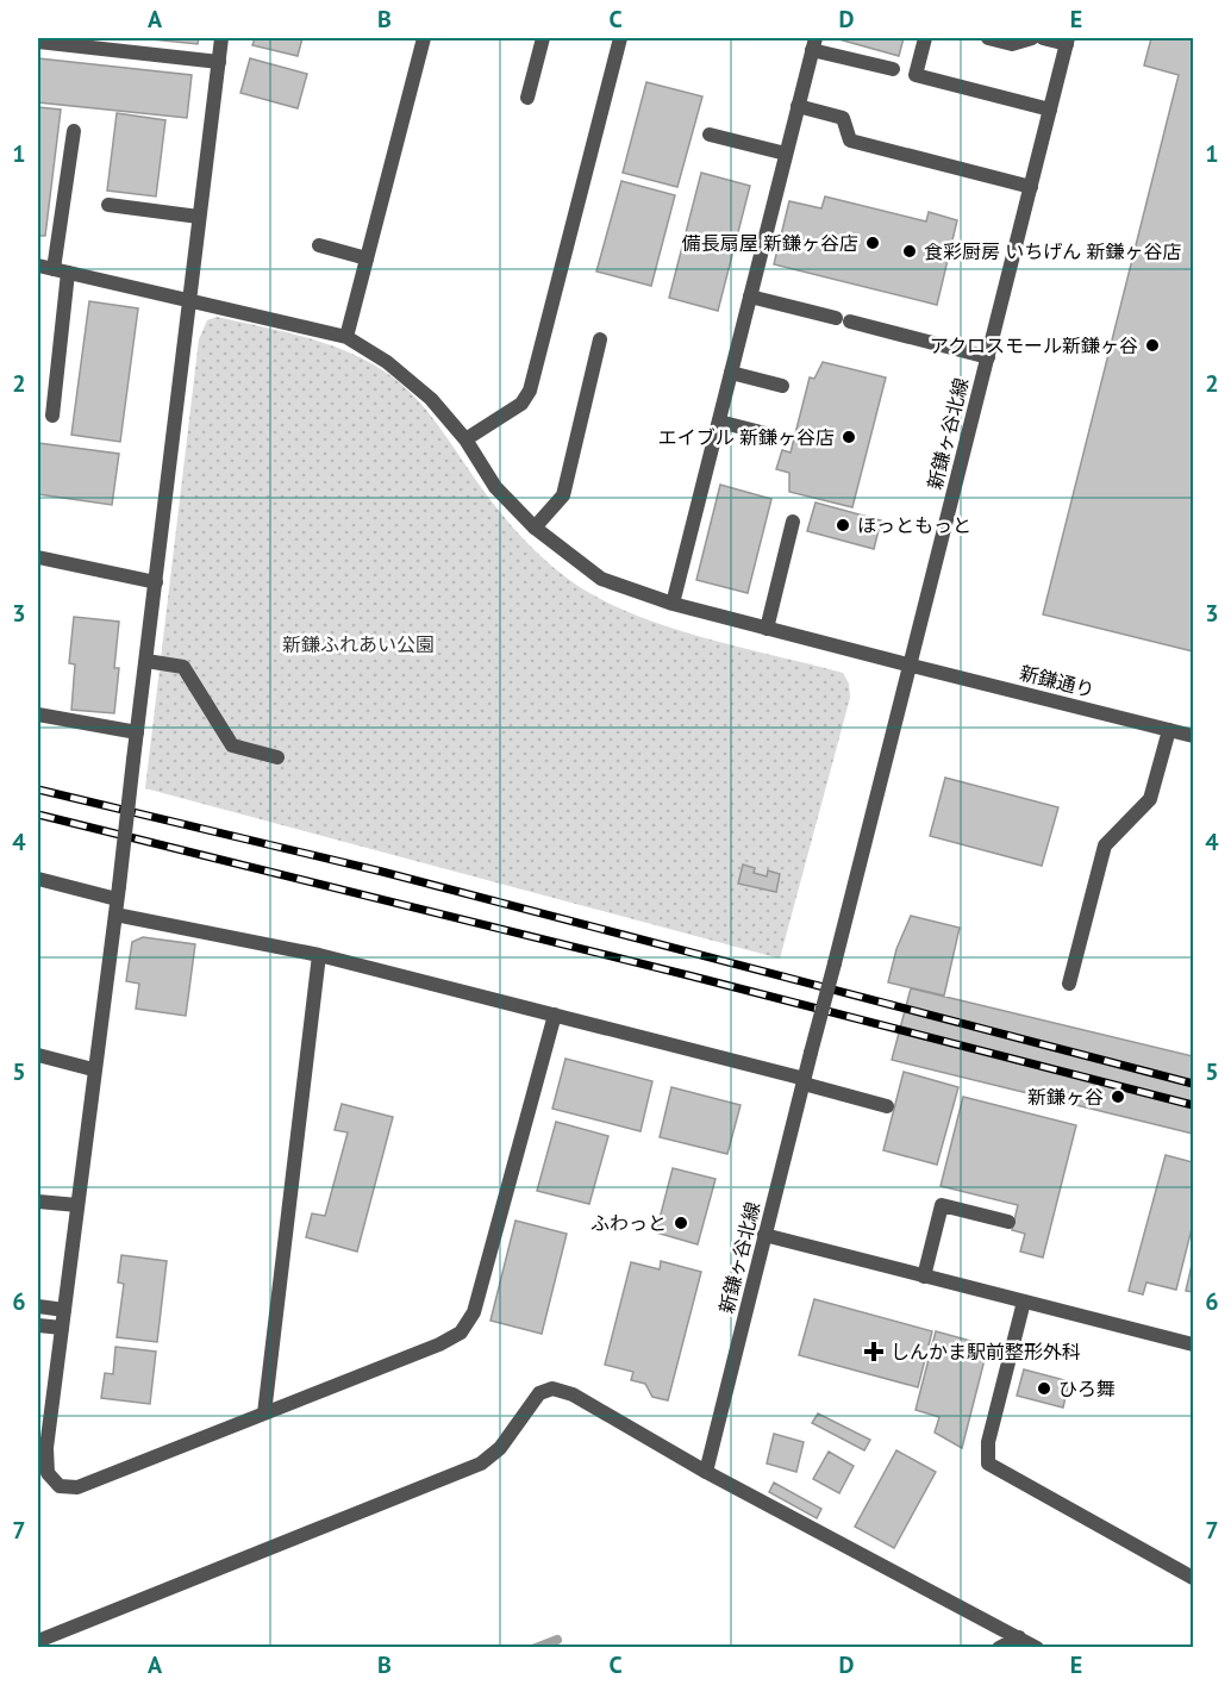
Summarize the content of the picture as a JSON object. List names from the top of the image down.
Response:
{
  "streets": {
    "street": ["新鎌ヶ谷北線", "新鎌通り"]
  },
  "crossings": [
    ["新鎌ヶ谷北線", "新鎌通り"]
  ],
  "parks": ["新鎌ふれあい公園"],
  "places": {
    "other": [
      "備長扇屋 新鎌ヶ谷店",
      "食彩厨房 いちげん 新鎌ヶ谷店",
      "アクロスモール新鎌ヶ谷",
      "エイブル 新鎌ヶ谷店",
      "ほっともっと",
      "新鎌ヶ谷",
      "ふわっと",
      "ひろ舞"
    ],
    "health": ["しんかま駅前整形外科"]
  },
  "grid": {
    "columns": [
      "A",
      "B",
      "C",
      "D",
      "E"
    ],
    "rows": [
      "1",
      "2",
      "3",
      "4",
      "5",
      "6",
      "7"
    ]
  }
}
